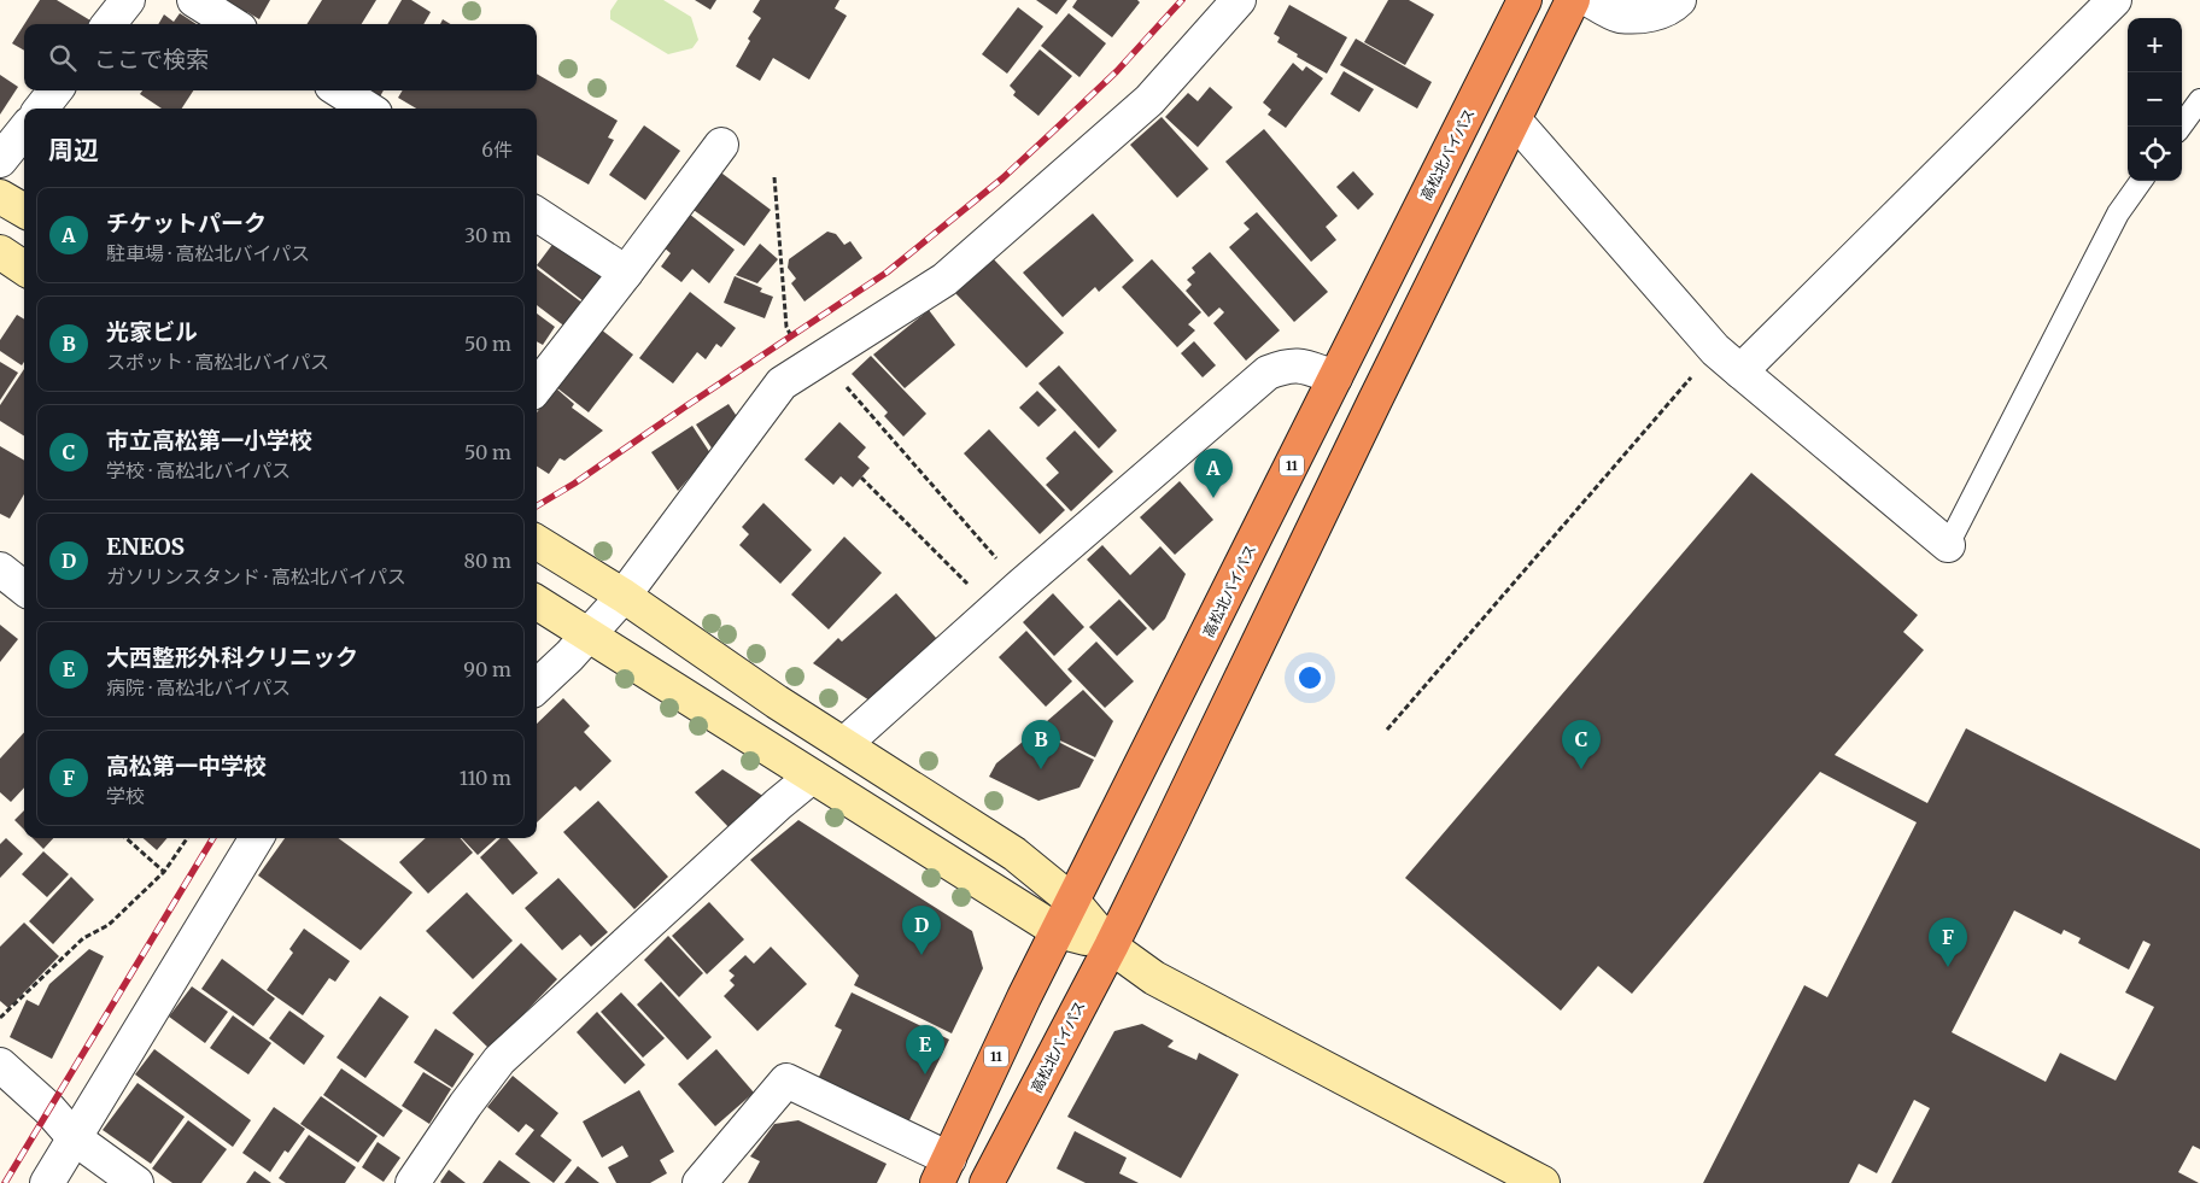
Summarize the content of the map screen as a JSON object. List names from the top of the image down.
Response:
{
  "streets": {
    "highway": ["高松北バイパス", "11"]
  },
  "page": {
    "map_buttons": ["+", "−"],
    "search": "ここで検索",
    "heading": ["周辺", "6件"],
    "list": [
      {
        "mark": "A",
        "name": "チケットパーク",
        "note": "駐車場 · 高松北バイパス",
        "value": "30 m"
      },
      {
        "mark": "B",
        "name": "光家ビル",
        "note": "スポット · 高松北バイパス",
        "value": "50 m"
      },
      {
        "mark": "C",
        "name": "市立高松第一小学校",
        "note": "学校 · 高松北バイパス",
        "value": "50 m"
      },
      {
        "mark": "D",
        "name": "ENEOS",
        "note": "ガソリンスタンド · 高松北バイパス",
        "value": "80 m"
      },
      {
        "mark": "E",
        "name": "大西整形外科クリニック",
        "note": "病院 · 高松北バイパス",
        "value": "90 m"
      },
      {
        "mark": "F",
        "name": "高松第一中学校",
        "note": "学校",
        "value": "110 m"
      }
    ],
    "pins": [
      "A",
      "B",
      "C",
      "D",
      "F",
      "E"
    ]
  }
}
